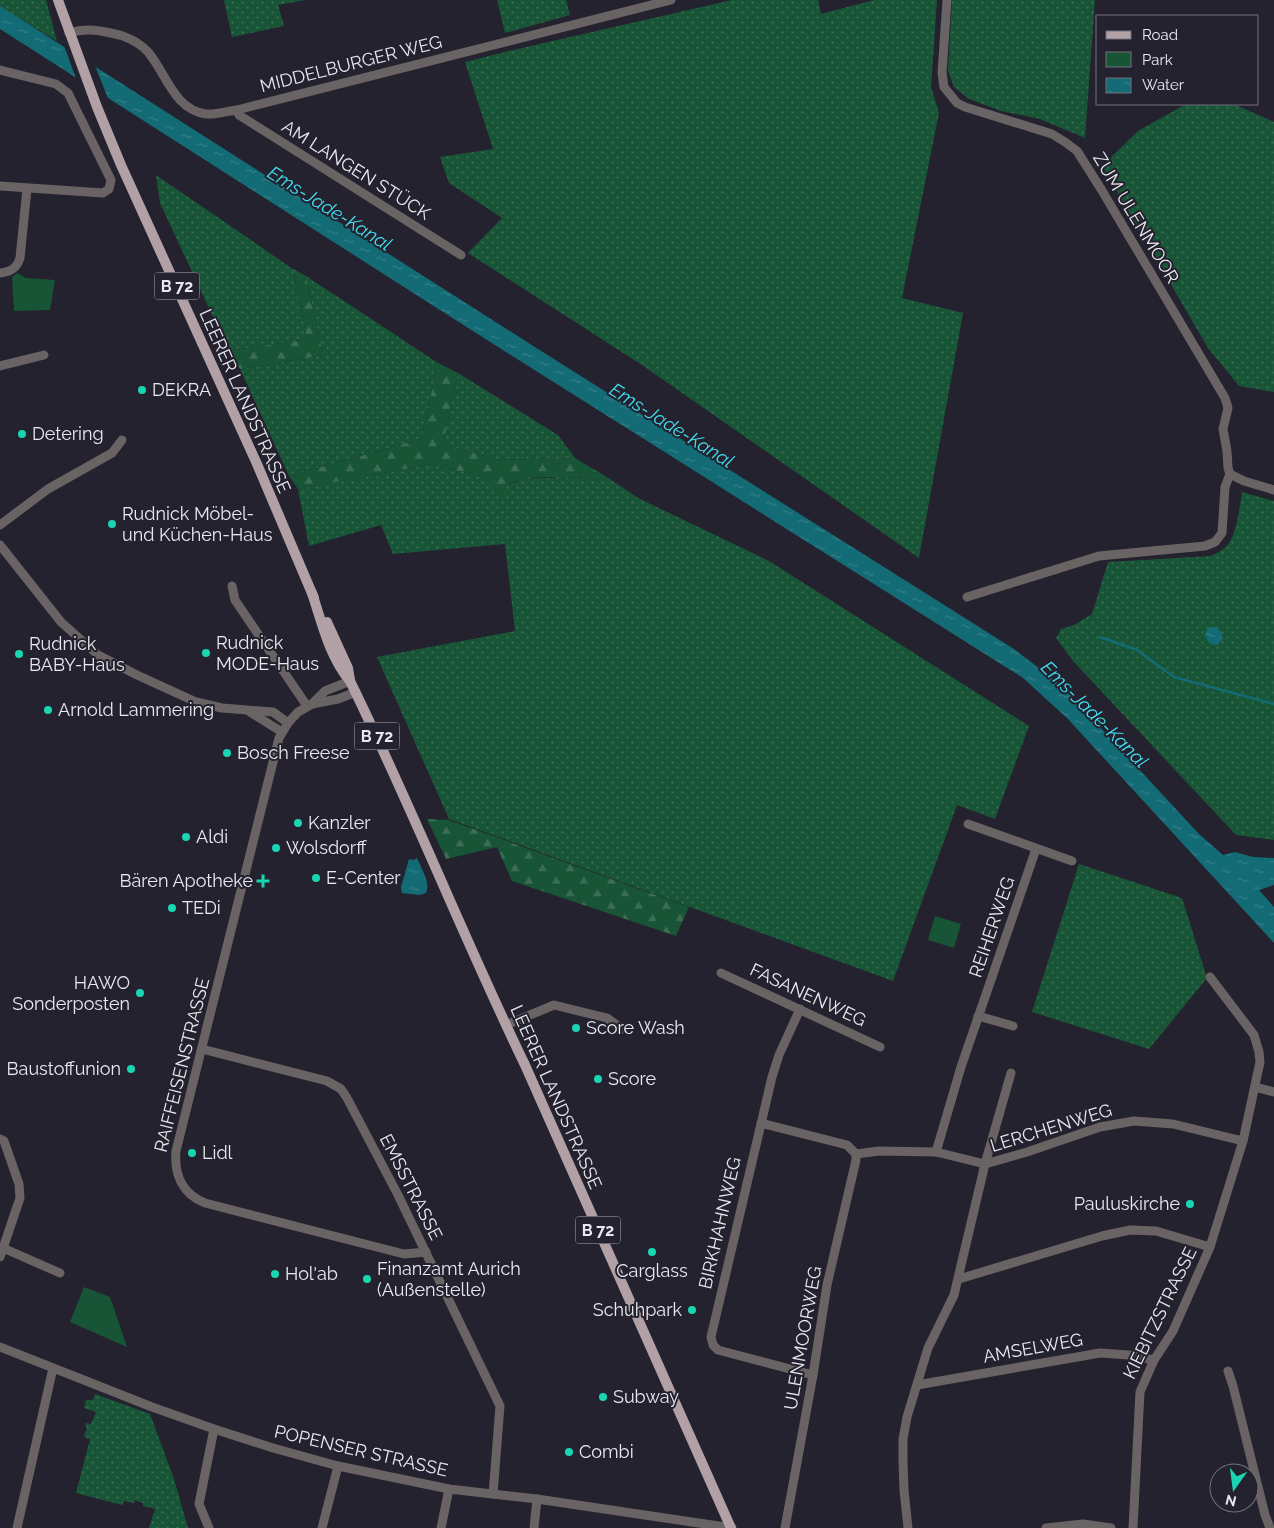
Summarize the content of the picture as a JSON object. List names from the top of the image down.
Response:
{
  "streets": {
    "main road": ["B 72", "LEERER LANDSTRASSE"],
    "street": [
      "MIDDELBURGER WEG",
      "AM LANGEN STÜCK",
      "ZUM ULENMOOR",
      "REIHERWEG",
      "FASANENWEG",
      "RAIFFEISENSTRASSE",
      "LERCHENWEG",
      "EMSSTRASSE",
      "BIRKHAHNWEG",
      "KIEBITZSTRASSE",
      "ULENMOORWEG",
      "AMSELWEG",
      "POPENSER STRASSE"
    ]
  },
  "crossings": [
    ["MIDDELBURGER WEG", "AM LANGEN STÜCK"],
    ["MIDDELBURGER WEG", "LEERER LANDSTRASSE"],
    ["LEERER LANDSTRASSE", "RAIFFEISENSTRASSE"],
    ["LEERER LANDSTRASSE", "POPENSER STRASSE"],
    ["FASANENWEG", "BIRKHAHNWEG"],
    ["RAIFFEISENSTRASSE", "EMSSTRASSE"],
    ["LERCHENWEG", "KIEBITZSTRASSE"],
    ["EMSSTRASSE", "POPENSER STRASSE"],
    ["BIRKHAHNWEG", "ULENMOORWEG"],
    ["KIEBITZSTRASSE", "AMSELWEG"]
  ],
  "water": ["Ems-Jade-Kanal"],
  "places": {
    "other": [
      "DEKRA",
      "Detering",
      "Rudnick Möbel- und Küchen-Haus",
      "Rudnick MODE-Haus",
      "Rudnick BABY-Haus",
      "Arnold Lammering",
      "Bosch Freese",
      "Kanzler",
      "Aldi",
      "Wolsdorff",
      "E-Center",
      "TEDi",
      "HAWO Sonderposten",
      "Score Wash",
      "Baustoffunion",
      "Score",
      "Lidl",
      "Pauluskirche",
      "Carglass",
      "Hol'ab",
      "Finanzamt Aurich (Außenstelle)",
      "Schuhpark",
      "Subway",
      "Combi"
    ],
    "health": ["Bären Apotheke"]
  },
  "legend": ["Road", "Park", "Water"],
  "north": "bottom"
}
